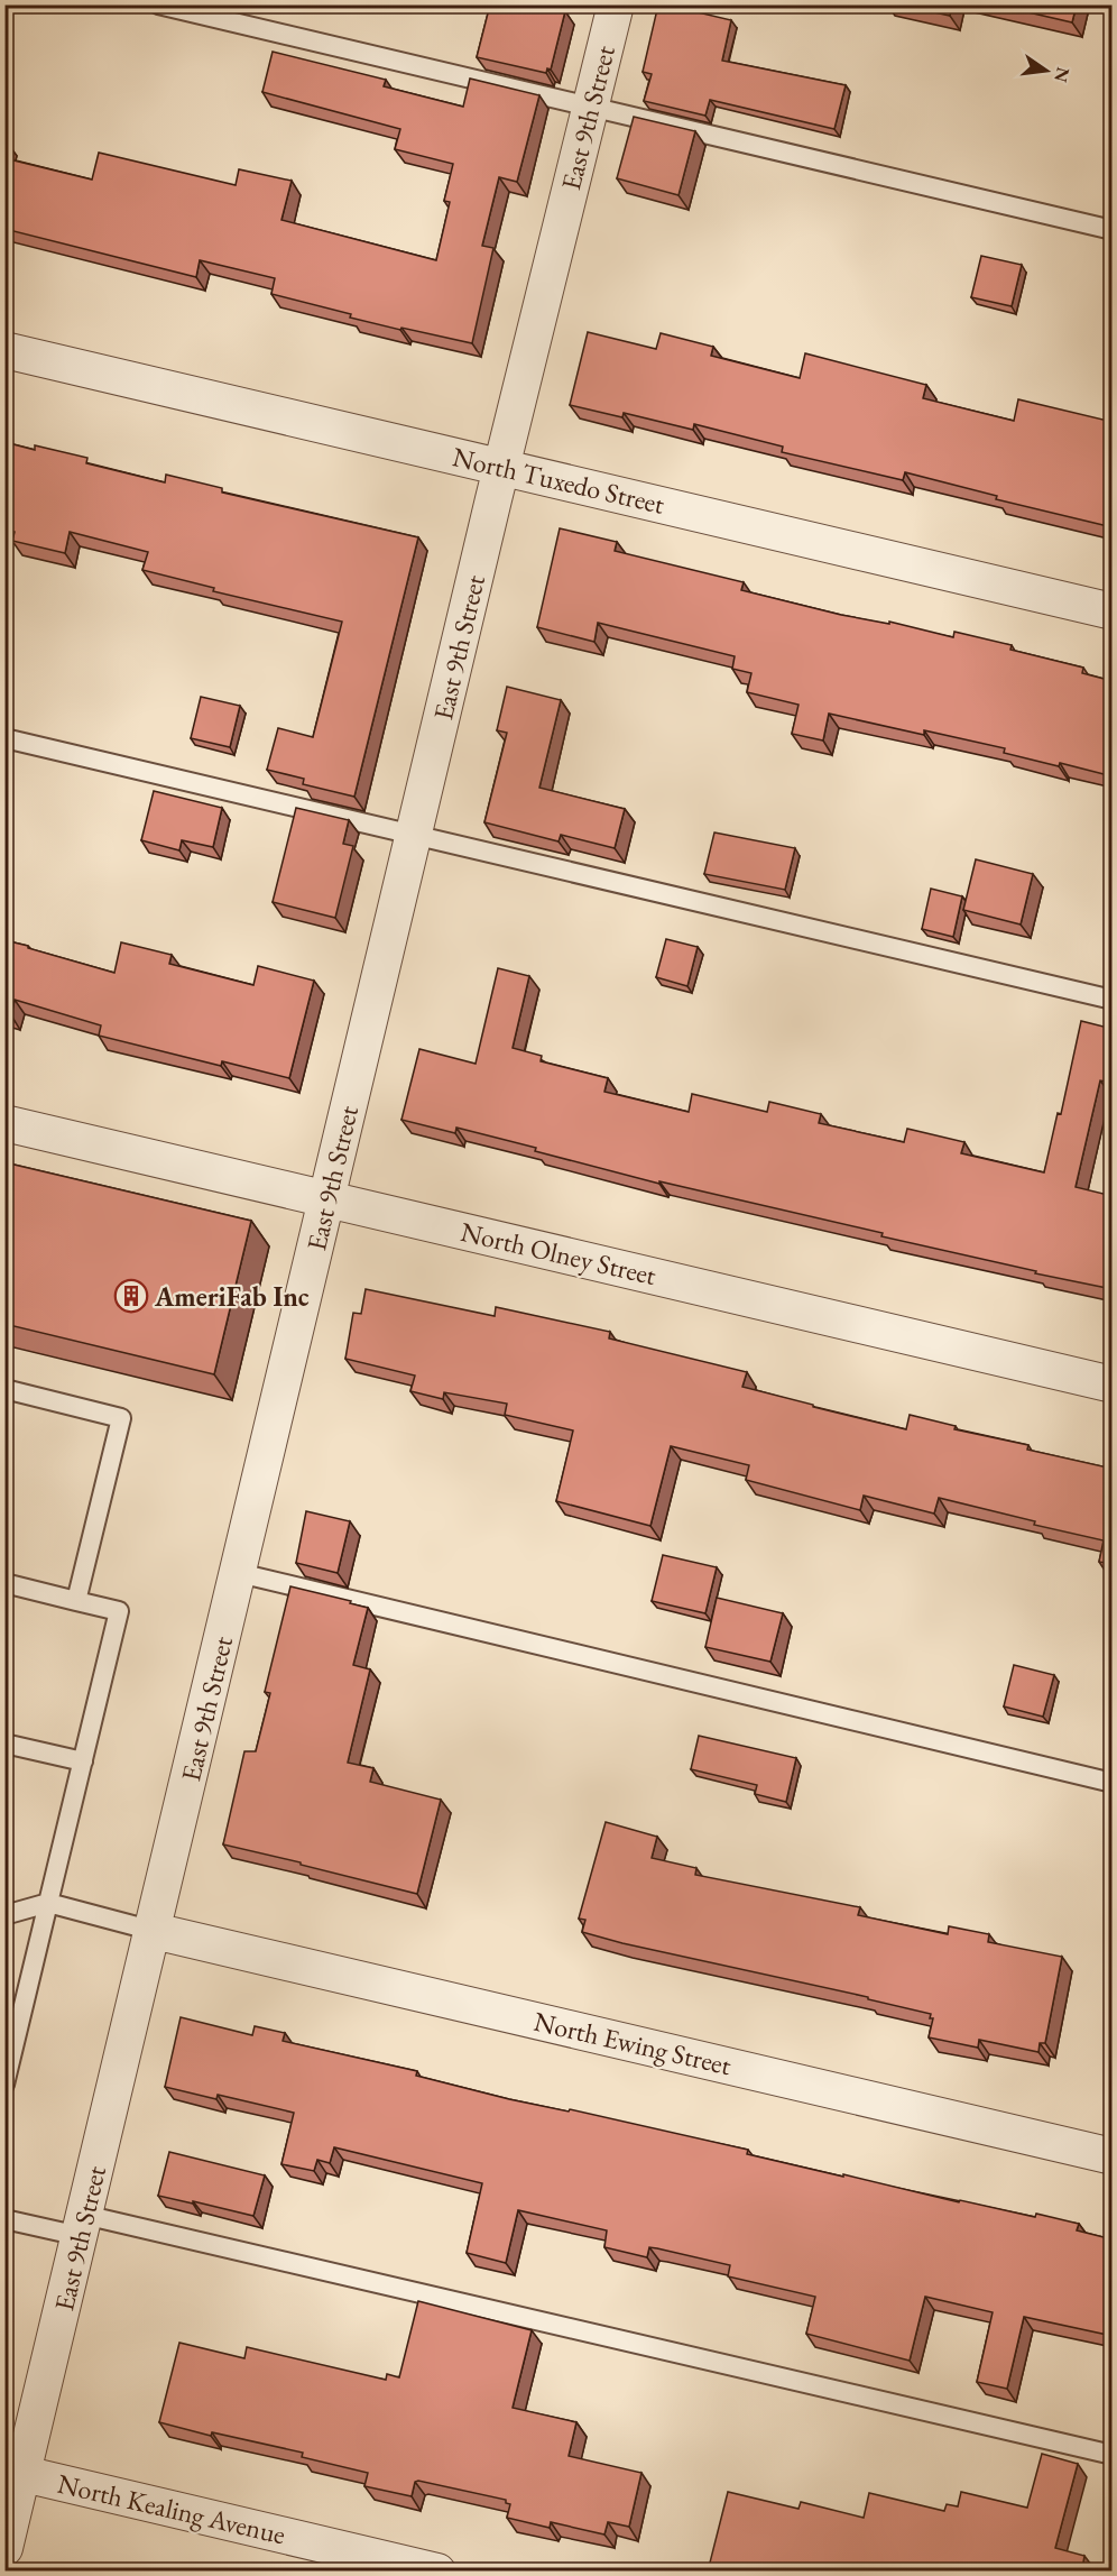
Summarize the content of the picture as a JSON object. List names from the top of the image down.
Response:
{
  "streets": {
    "street": [
      "East 9th Street",
      "North Tuxedo Street",
      "North Olney Street",
      "North Ewing Street",
      "North Kealing Avenue"
    ]
  },
  "crossings": [
    ["East 9th Street", "North Tuxedo Street"],
    ["East 9th Street", "North Olney Street"],
    ["East 9th Street", "North Ewing Street"],
    ["East 9th Street", "North Kealing Avenue"]
  ],
  "places": {
    "building": ["AmeriFab Inc"]
  },
  "north": "right"
}
